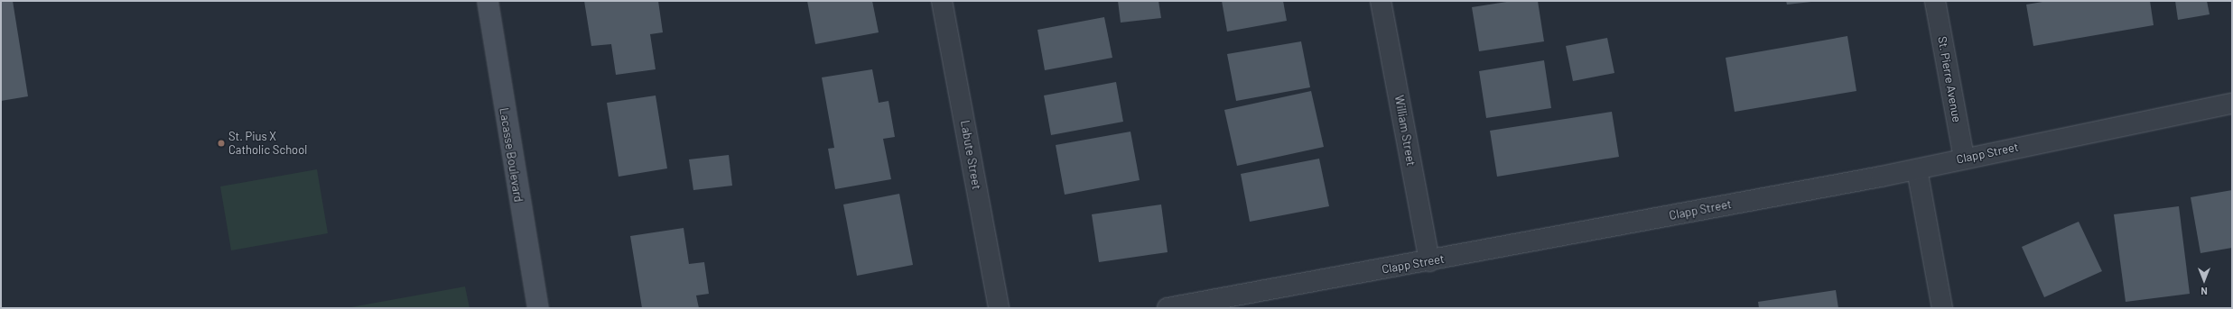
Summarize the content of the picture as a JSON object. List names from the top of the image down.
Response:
{
  "streets": {
    "street": [
      "St. Pierre Avenue",
      "William Street",
      "Clapp Street",
      "Lacasse Boulevard",
      "Labute Street"
    ]
  },
  "crossings": [
    ["St. Pierre Avenue", "Clapp Street"],
    ["William Street", "Clapp Street"]
  ],
  "places": ["St. Pius X Catholic School"],
  "north": "bottom"
}
